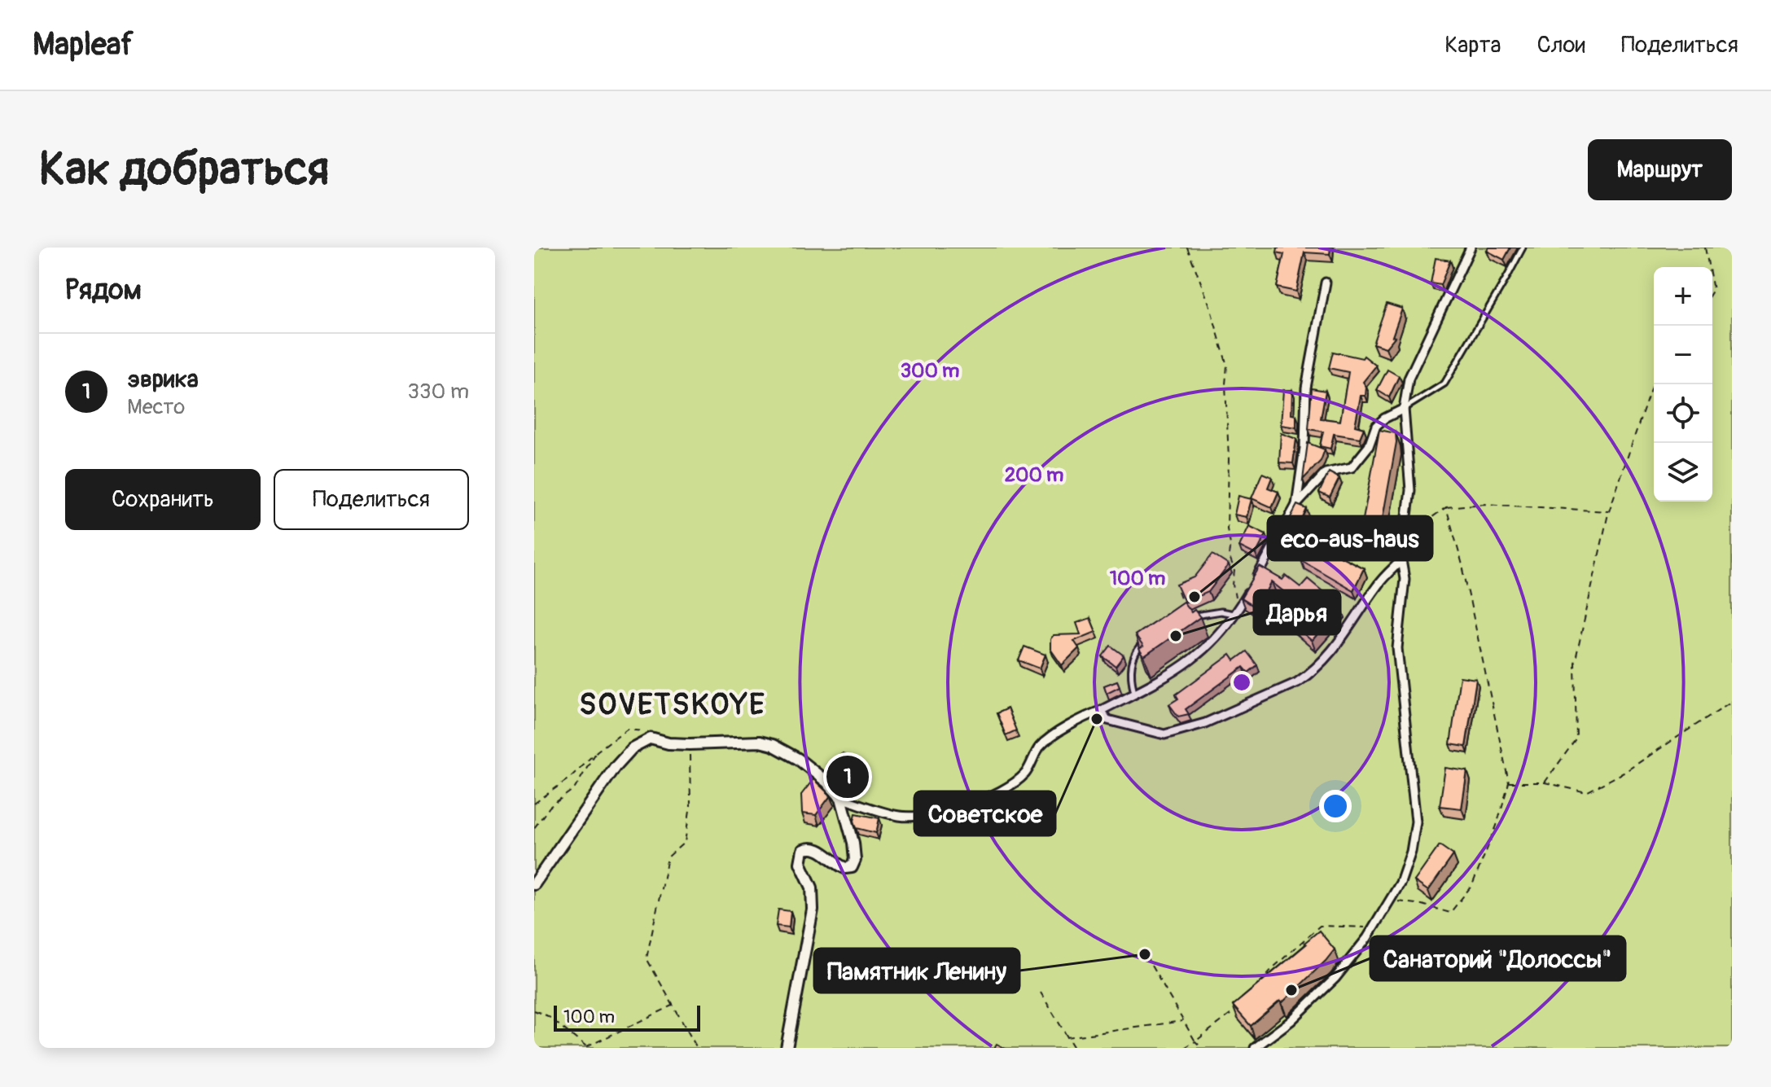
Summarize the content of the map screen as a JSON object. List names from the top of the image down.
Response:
{
  "districts": ["SOVETSKOYE"],
  "places": [
    "eco-aus-haus",
    "Дарья",
    "Советское",
    "Памятник Ленину",
    "Санаторий \"Долоссы\""
  ],
  "scale_bar": "100 m",
  "page": {
    "header": "Mapleaf",
    "nav": ["Карта", "Слои", "Поделиться"],
    "buttons": [
      "Маршрут",
      ["Сохранить", "Поделиться"]
    ],
    "title": "Как добраться",
    "heading": "Рядом",
    "map_buttons": ["+", "−"],
    "list": [
      {
        "mark": "1",
        "name": "эврика",
        "note": "Место",
        "value": "330 m"
      }
    ],
    "pins": "1",
    "scale": "100 m"
  },
  "rings": ["300 m", "200 m", "100 m"]
}
